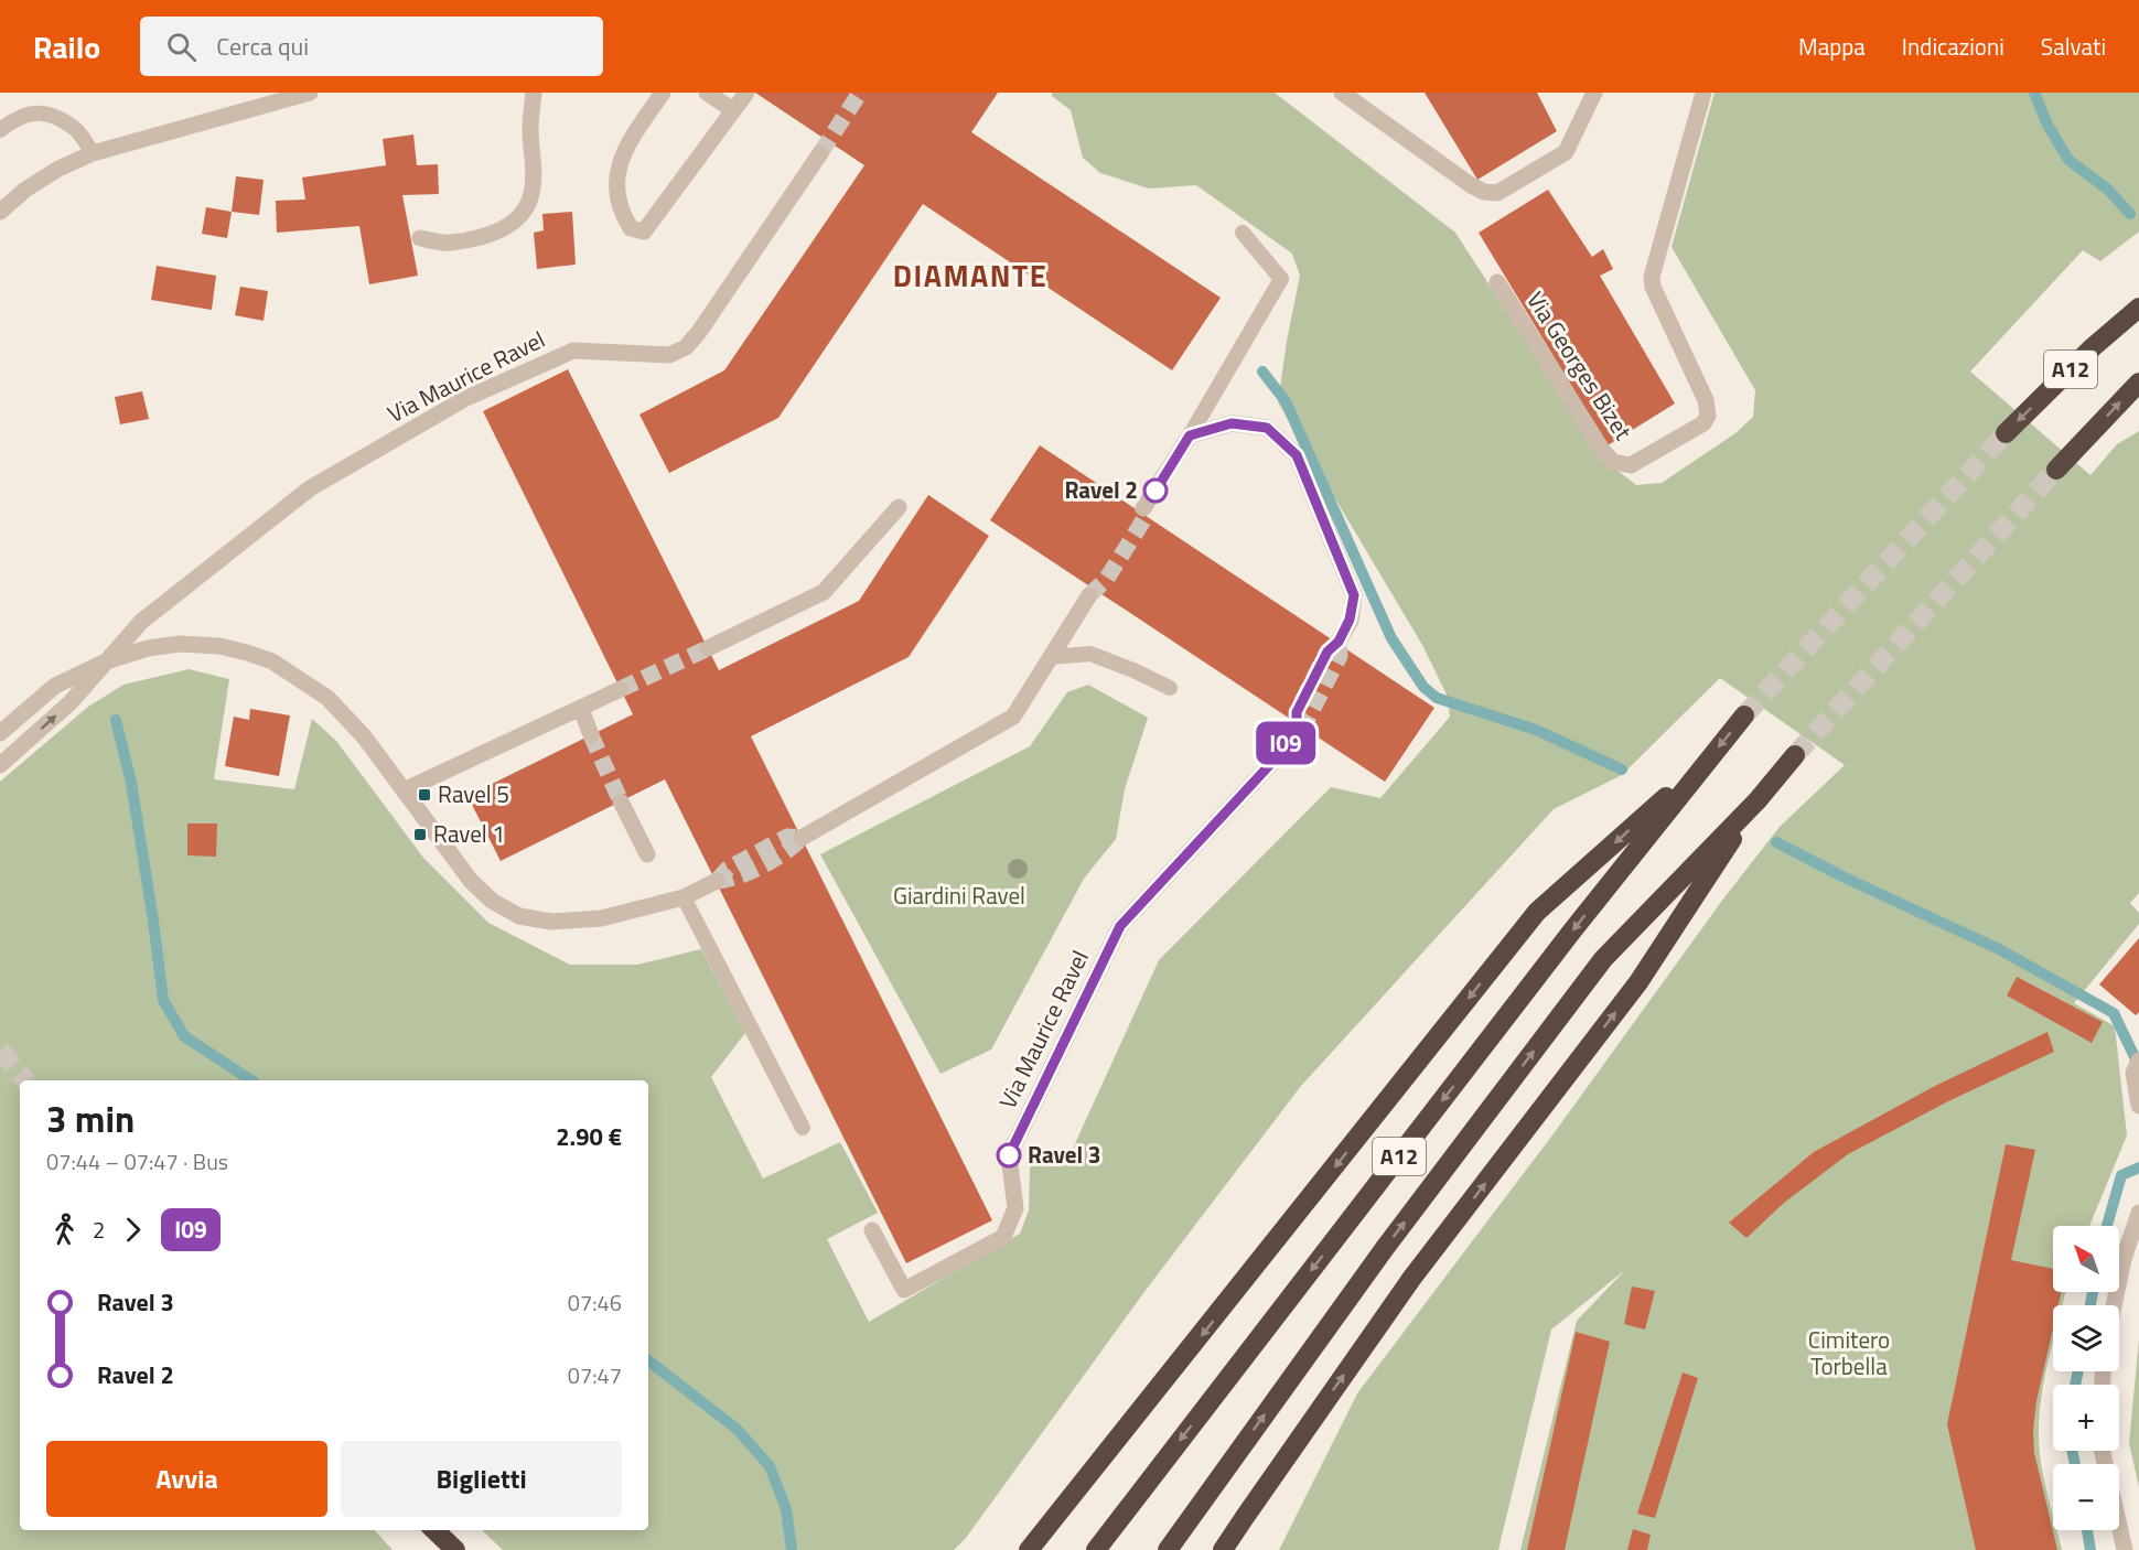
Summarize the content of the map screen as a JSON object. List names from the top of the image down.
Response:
{
  "streets": {
    "highway": ["A12"],
    "street": ["Via Georges Bizet", "Via Maurice Ravel"]
  },
  "districts": ["DIAMANTE"],
  "parks": ["Giardini Ravel", "Cimitero Torbella"],
  "places": {
    "other": ["Ravel 2", "Ravel 3"],
    "transit": ["Ravel 5", "Ravel 1"]
  },
  "lines": ["bus line I09"],
  "north": "top left",
  "page": {
    "header": "Railo",
    "search": "Cerca qui",
    "nav": ["Mappa", "Indicazioni", "Salvati"],
    "on_map": "I09",
    "heading": ["3 min", "07:44 – 07:47 · Bus", "2.90 €"],
    "legs": ["2", "I09"],
    "map_buttons": ["+", "−"],
    "list": [
      {
        "name": "Ravel 3",
        "value": "07:46"
      },
      {
        "name": "Ravel 2",
        "value": "07:47"
      }
    ],
    "buttons": ["Avvia", "Biglietti"]
  }
}
